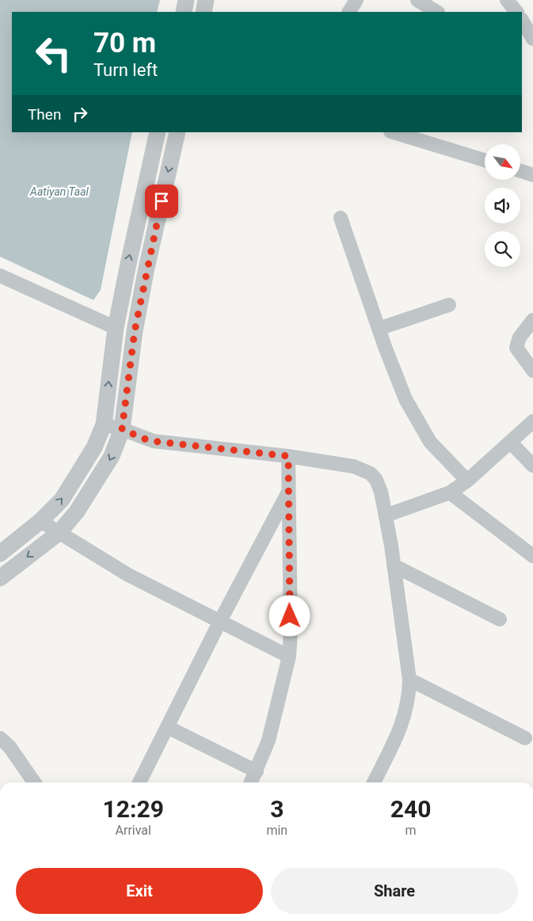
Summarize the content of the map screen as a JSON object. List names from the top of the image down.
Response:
{
  "water": ["Aatiyan Taal"],
  "north": "bottom right",
  "page": {
    "turn": ["70 m", "Turn left"],
    "then": "Then",
    "eta": [
      "12:29",
      "Arrival",
      "3",
      "min",
      "240",
      "m"
    ],
    "buttons": ["Exit", "Share"]
  }
}
